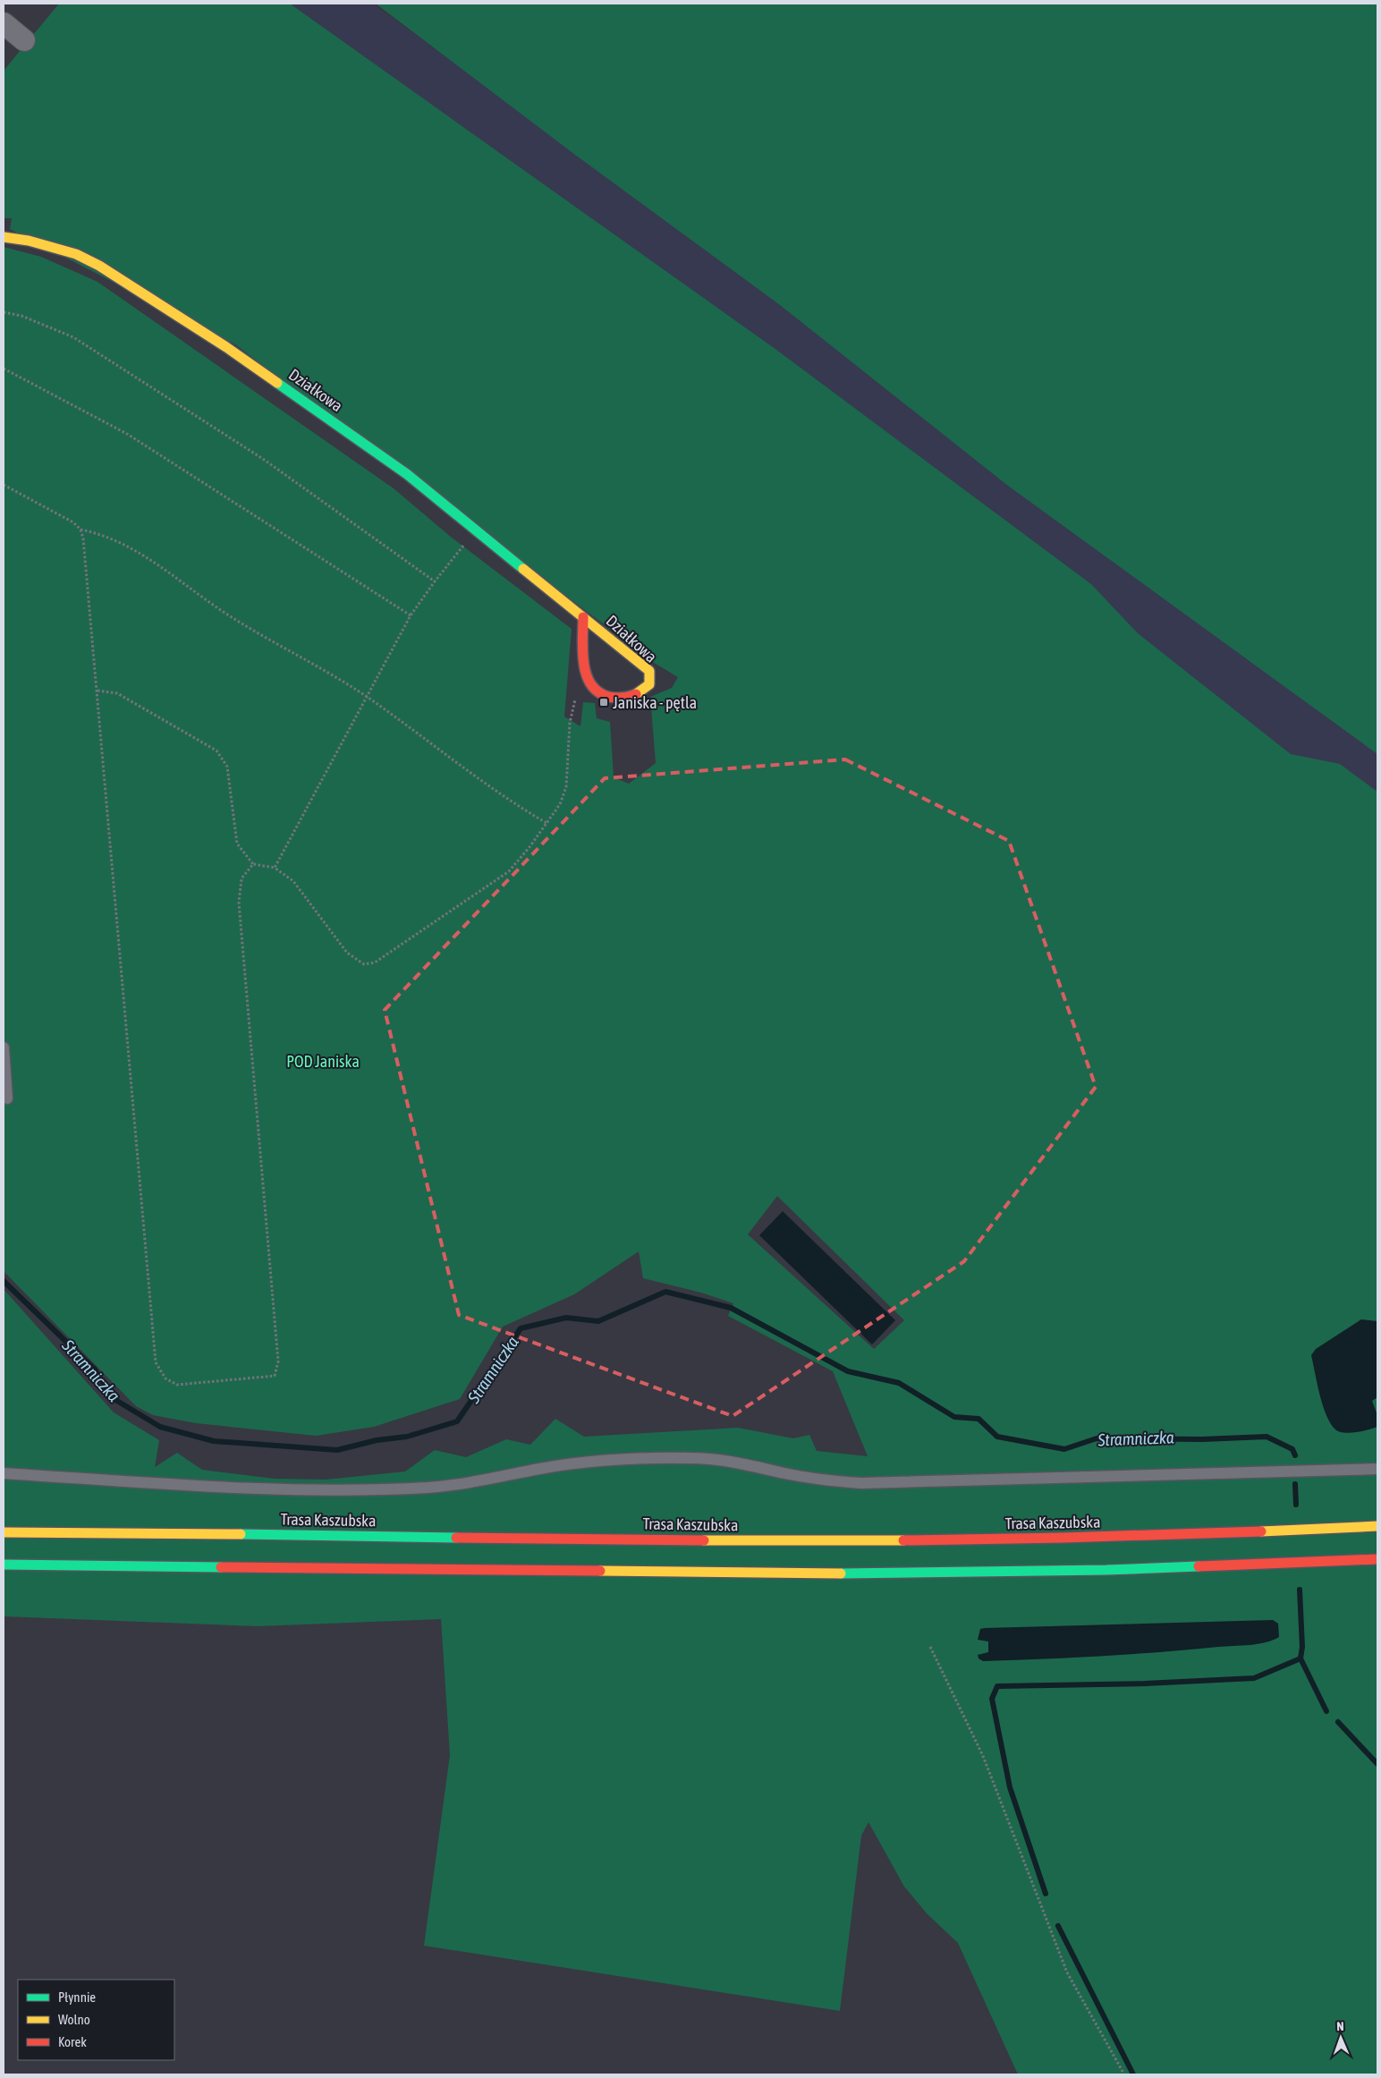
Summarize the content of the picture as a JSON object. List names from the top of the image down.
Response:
{
  "streets": {
    "main road": ["Działkowa", "Trasa Kaszubska"]
  },
  "water": ["Stramniczka"],
  "parks": ["POD Janiska"],
  "places": {
    "transit": ["Janiska - pętla"]
  },
  "legend": ["Płynnie", "Wolno", "Korek"],
  "north": "top"
}
